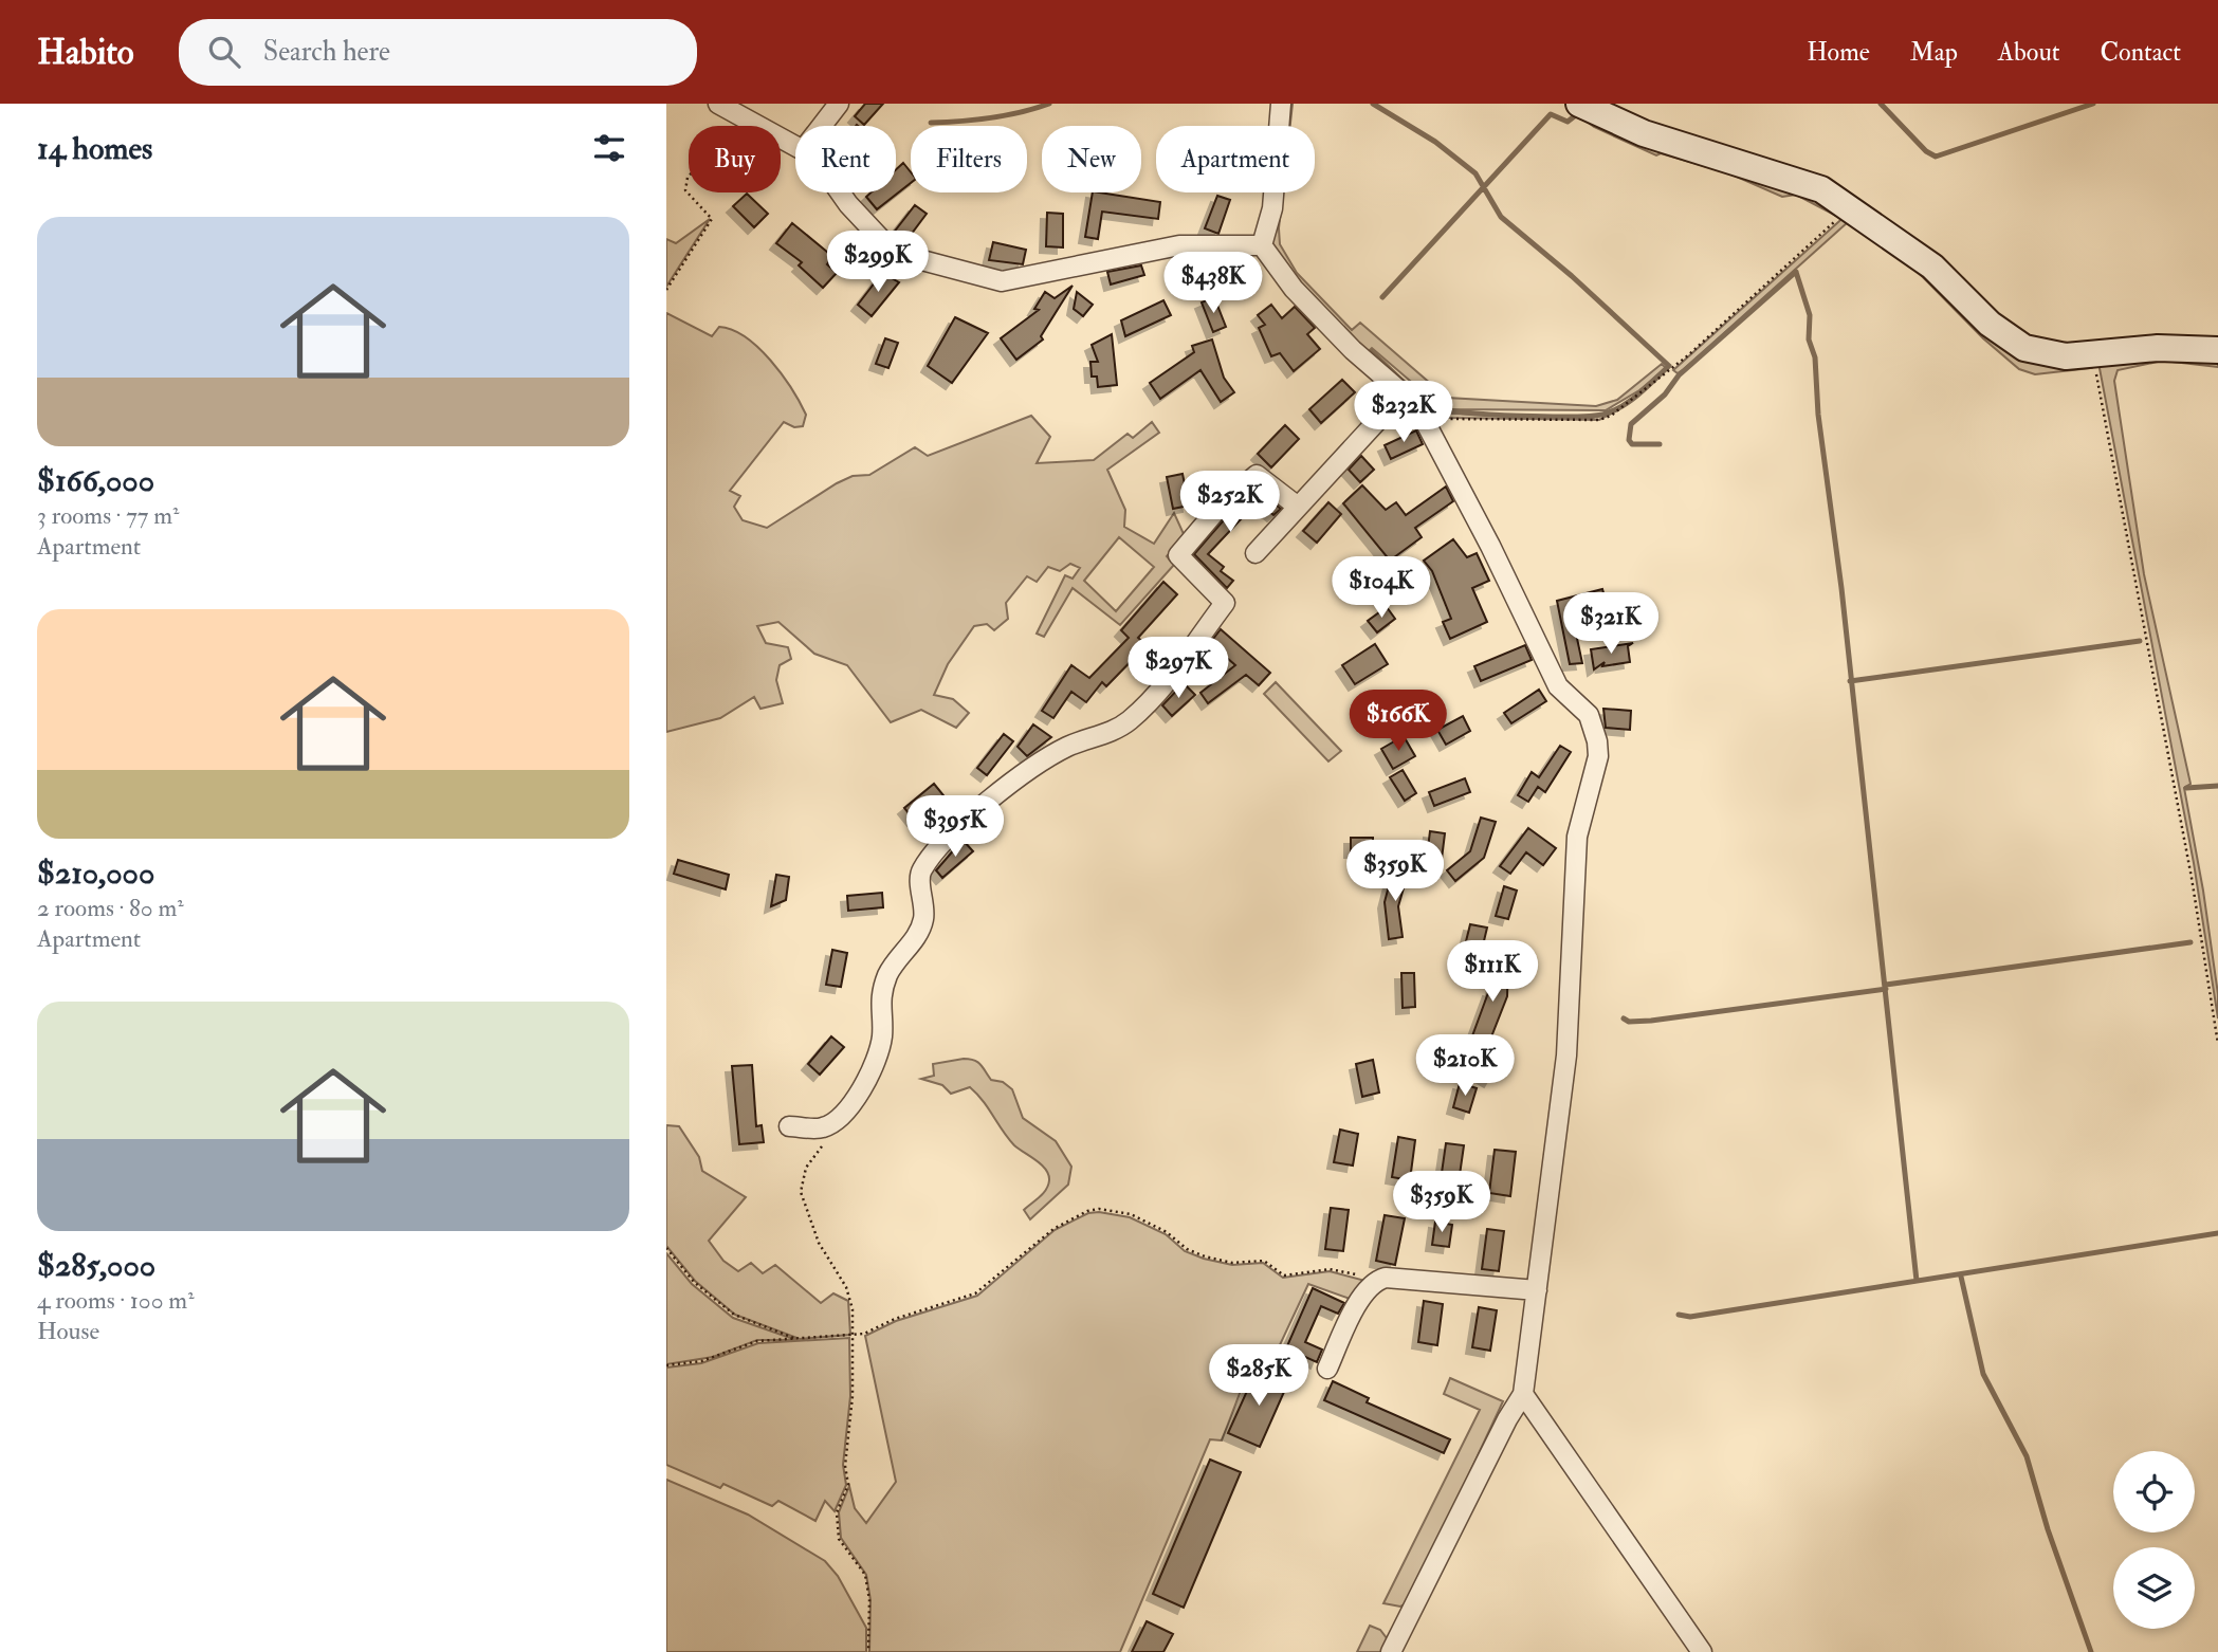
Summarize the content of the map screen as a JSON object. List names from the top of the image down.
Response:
{
  "page": {
    "header": "Habito",
    "search": "Search here",
    "nav": [
      "Home",
      "Map",
      "About",
      "Contact"
    ],
    "heading": "14 homes",
    "chip": [
      "Buy",
      "Rent",
      "Filters",
      "New",
      "Apartment"
    ],
    "list": [
      {
        "name": "$166,000",
        "note": "3 rooms · 77 m² · Apartment"
      },
      {
        "name": "$210,000",
        "note": "2 rooms · 80 m² · Apartment"
      },
      {
        "name": "$285,000",
        "note": "4 rooms · 100 m² · House"
      }
    ],
    "price": [
      "$299K",
      "$438K",
      "$232K",
      "$252K",
      "$104K",
      "$321K",
      "$297K",
      "$166K",
      "$395K",
      "$359K",
      "$111K",
      "$210K",
      "$359K",
      "$285K"
    ]
  }
}
